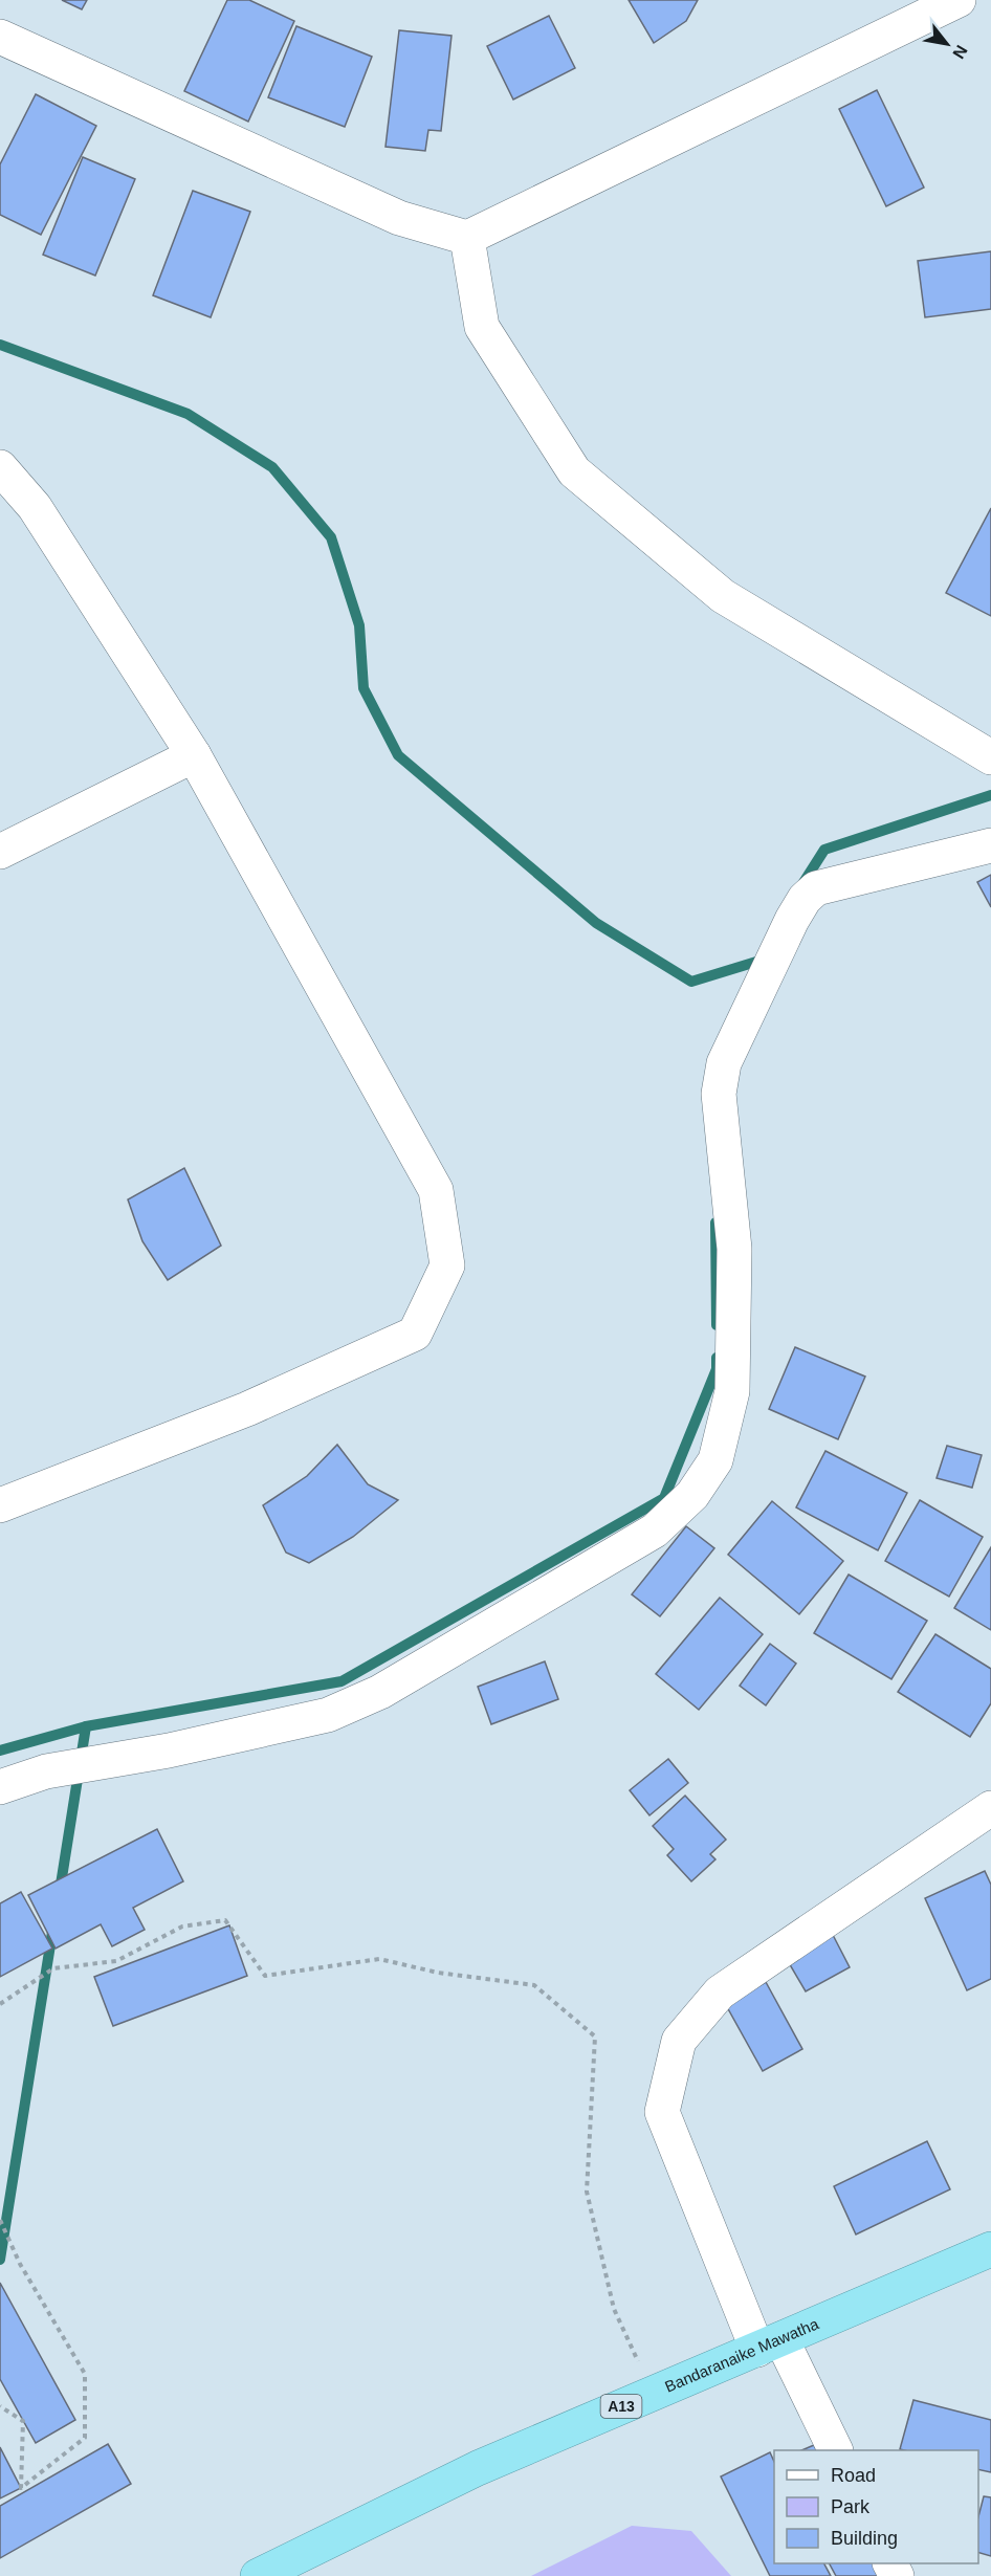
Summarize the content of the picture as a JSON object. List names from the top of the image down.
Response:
{
  "streets": {
    "highway": ["Bandaranaike Mawatha", "A13"]
  },
  "legend": ["Road", "Park", "Building"],
  "north": "bottom right"
}
